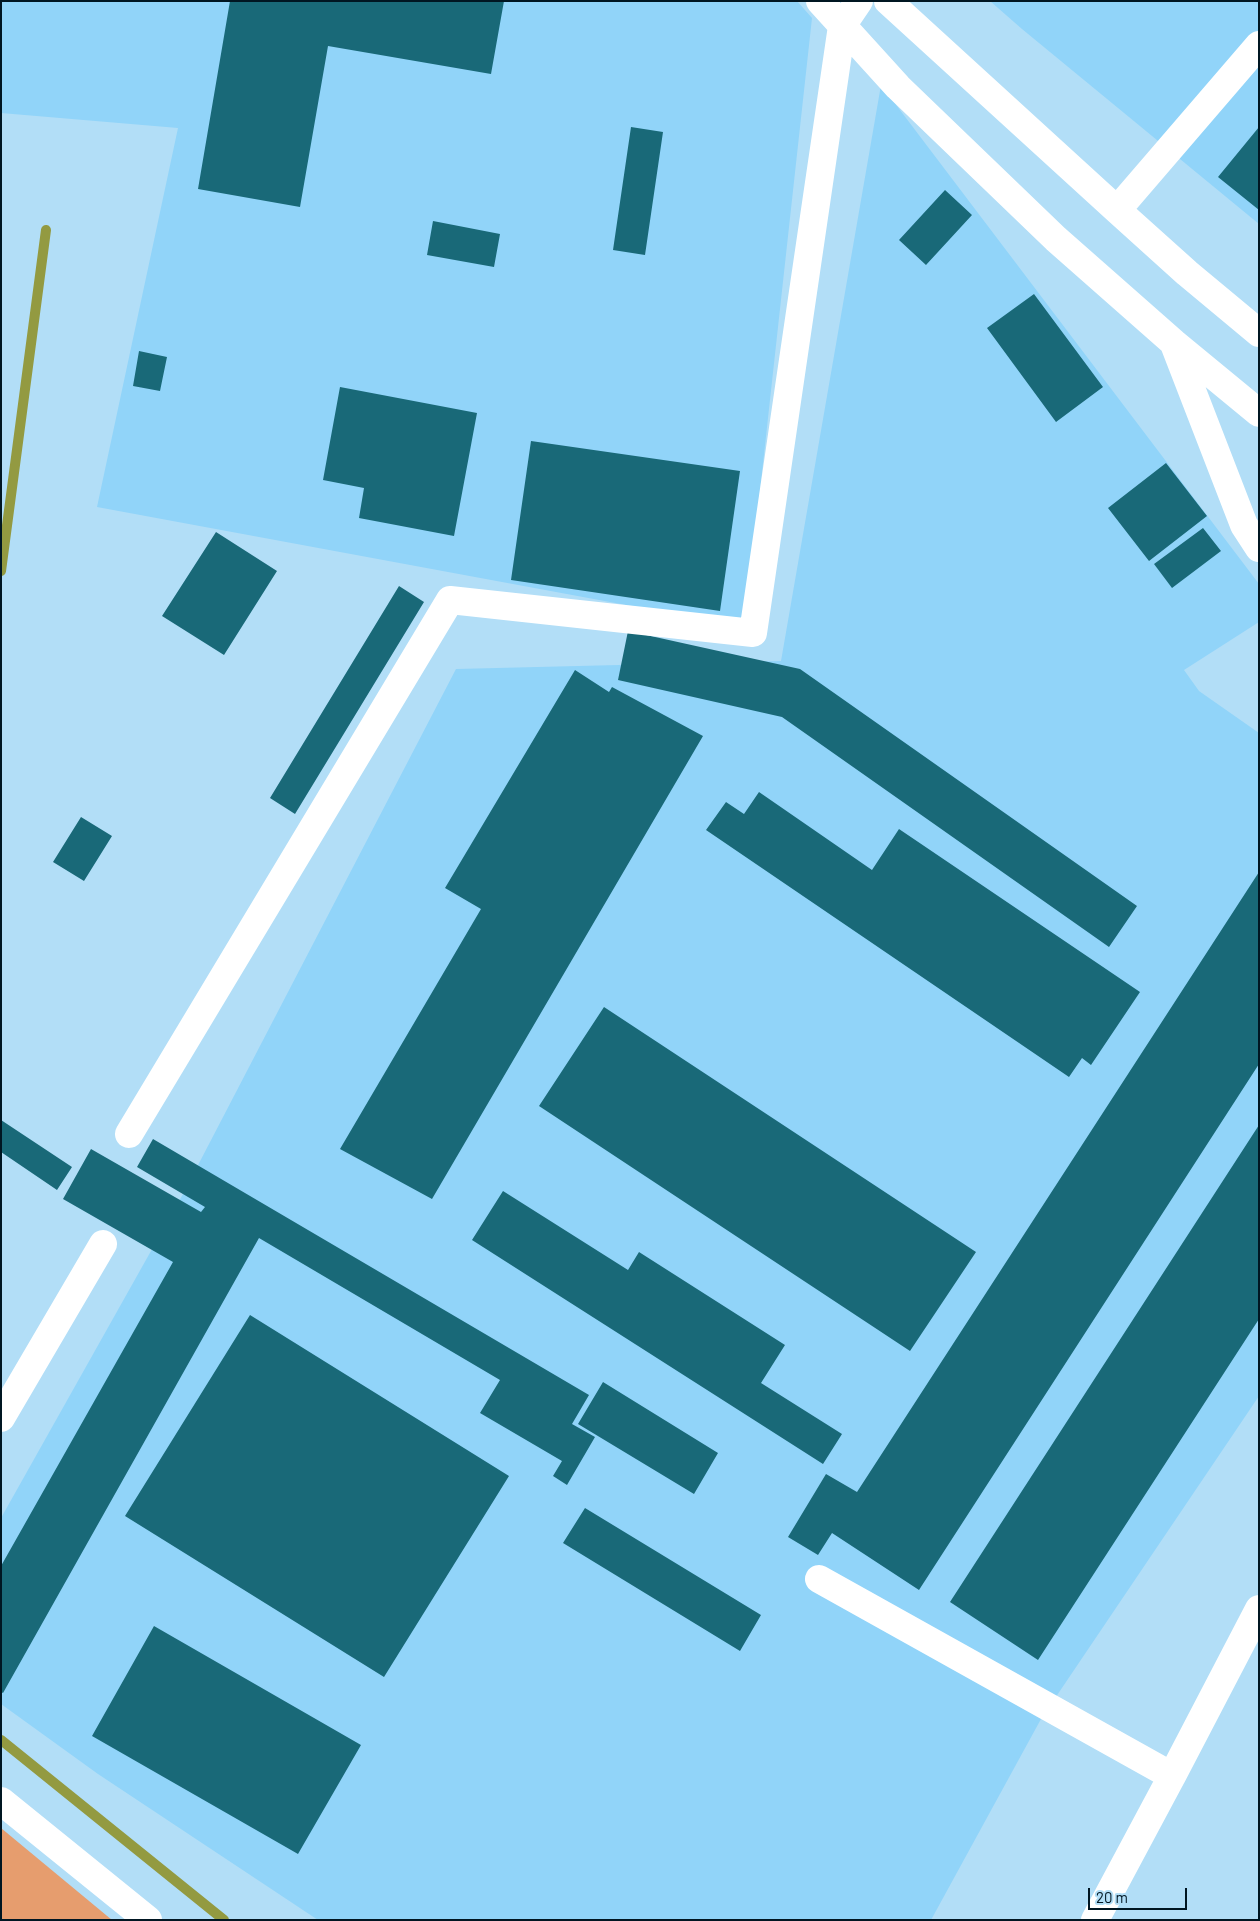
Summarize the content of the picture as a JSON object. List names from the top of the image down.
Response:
{
  "scale_bar": "20 m"
}
